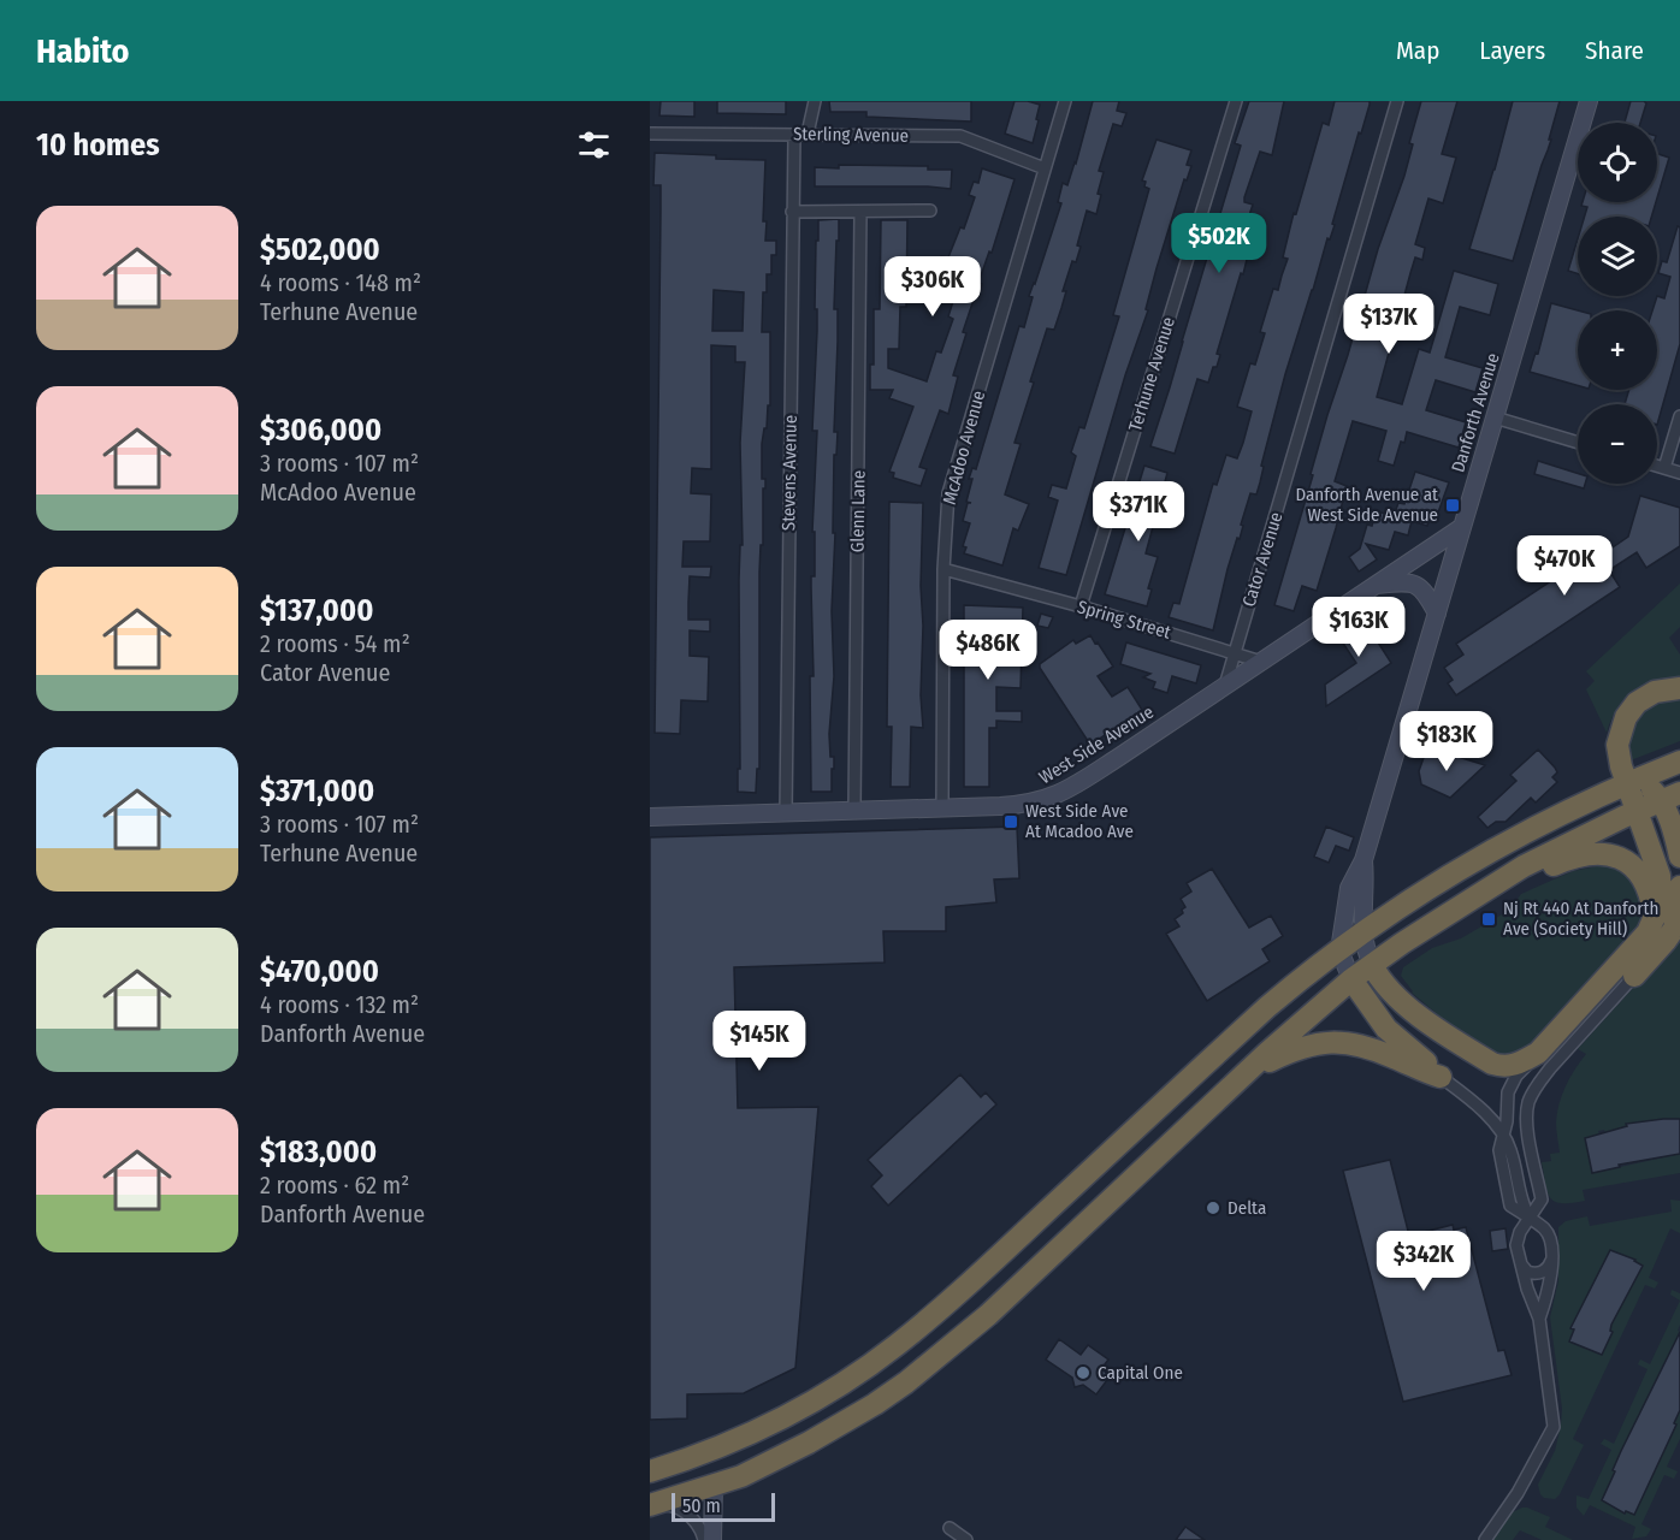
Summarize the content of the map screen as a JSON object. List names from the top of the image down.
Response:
{
  "streets": {
    "main road": ["Danforth Avenue", "West Side Avenue"],
    "street": [
      "Sterling Avenue",
      "Terhune Avenue",
      "McAdoo Avenue",
      "Stevens Avenue",
      "Glenn Lane",
      "Cator Avenue",
      "Spring Street"
    ]
  },
  "crossings": [
    ["Sterling Avenue", "McAdoo Avenue"],
    ["Sterling Avenue", "Stevens Avenue"],
    ["Terhune Avenue", "Spring Street"],
    ["Danforth Avenue", "West Side Avenue"],
    ["McAdoo Avenue", "Spring Street"],
    ["McAdoo Avenue", "West Side Avenue"],
    ["Stevens Avenue", "West Side Avenue"],
    ["Glenn Lane", "West Side Avenue"],
    ["Cator Avenue", "Spring Street"],
    ["Cator Avenue", "West Side Avenue"],
    ["Spring Street", "West Side Avenue"]
  ],
  "places": {
    "transit": ["Danforth Avenue at West Side Avenue", "West Side Ave At Mcadoo Ave", "Nj Rt 440 At Danforth Ave (Society Hill)"],
    "other": ["Delta", "Capital One"]
  },
  "scale_bar": "50 m",
  "page": {
    "header": "Habito",
    "nav": ["Map", "Layers", "Share"],
    "heading": "10 homes",
    "map_buttons": ["+", "−"],
    "list": [
      {
        "name": "$502,000",
        "note": "4 rooms · 148 m² · Terhune Avenue"
      },
      {
        "name": "$306,000",
        "note": "3 rooms · 107 m² · McAdoo Avenue"
      },
      {
        "name": "$137,000",
        "note": "2 rooms · 54 m² · Cator Avenue"
      },
      {
        "name": "$371,000",
        "note": "3 rooms · 107 m² · Terhune Avenue"
      },
      {
        "name": "$470,000",
        "note": "4 rooms · 132 m² · Danforth Avenue"
      },
      {
        "name": "$183,000",
        "note": "2 rooms · 62 m² · Danforth Avenue"
      }
    ],
    "price": [
      "$502K",
      "$306K",
      "$137K",
      "$371K",
      "$470K",
      "$163K",
      "$486K",
      "$183K",
      "$145K",
      "$342K"
    ],
    "scale": "50 m"
  }
}
